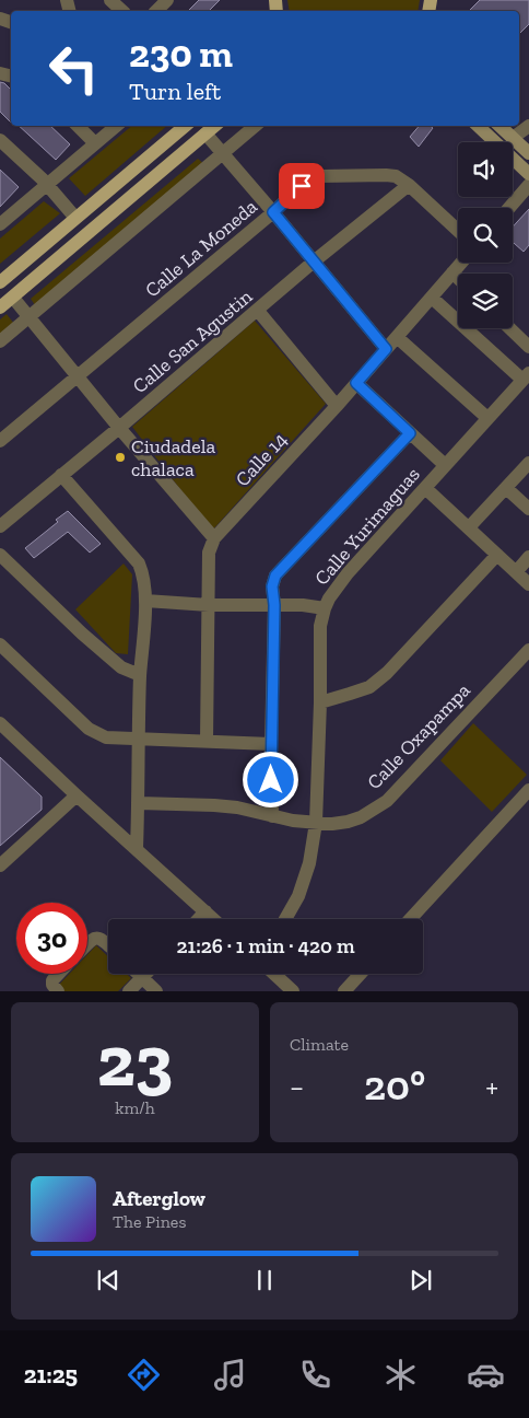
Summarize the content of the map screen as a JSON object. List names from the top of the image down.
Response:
{
  "streets": {
    "street": [
      "Calle La Moneda",
      "Calle San Agustin",
      "Calle 14",
      "Calle Yurimaguas",
      "Calle Oxapampa"
    ]
  },
  "crossings": [
    ["Calle La Moneda", "Calle San Agustin"],
    ["Calle Yurimaguas", "Calle Oxapampa"]
  ],
  "places": ["Ciudadela chalaca"],
  "page": {
    "turn": ["230 m", "Turn left"],
    "limit": "30",
    "trip": "21:26 · 1 min · 420 m",
    "tile": [
      ["23", "km/h"],
      "Climate"
    ],
    "heat": ["−", "20°", "+"],
    "song": ["Afterglow", "The Pines"],
    "tabs": "21:25"
  }
}
